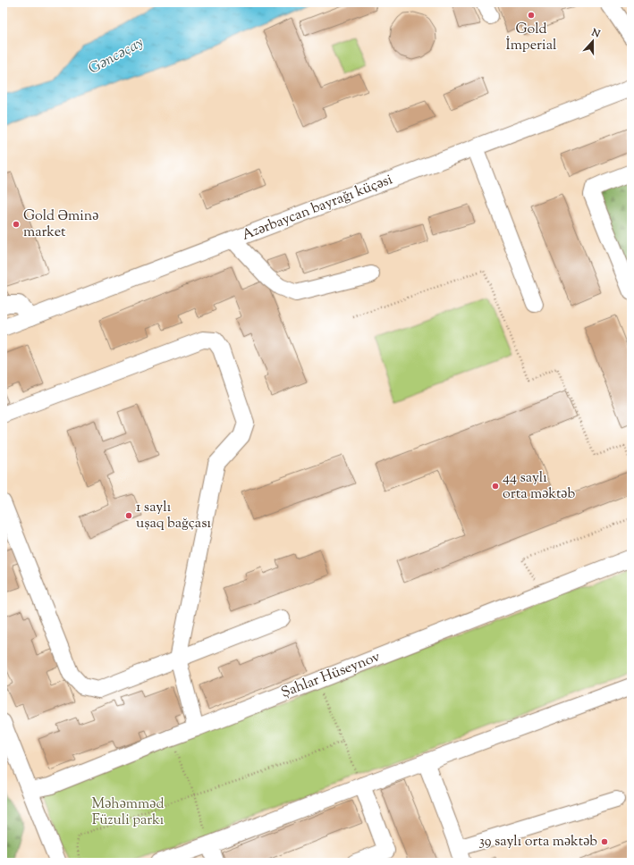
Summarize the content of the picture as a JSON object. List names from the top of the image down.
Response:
{
  "streets": {
    "street": ["Azərbaycan bayrağı küçəsi", "Şahlar Hüseynov"]
  },
  "water": ["Gəncəçay"],
  "parks": ["Məhəmməd Füzuli parkı"],
  "places": [
    "Gold İmperial",
    "Gold Əminə market",
    "44 saylı orta məktəb",
    "1 saylı uşaq bağçası",
    "39 saylı orta məktəb"
  ],
  "north": "top"
}
